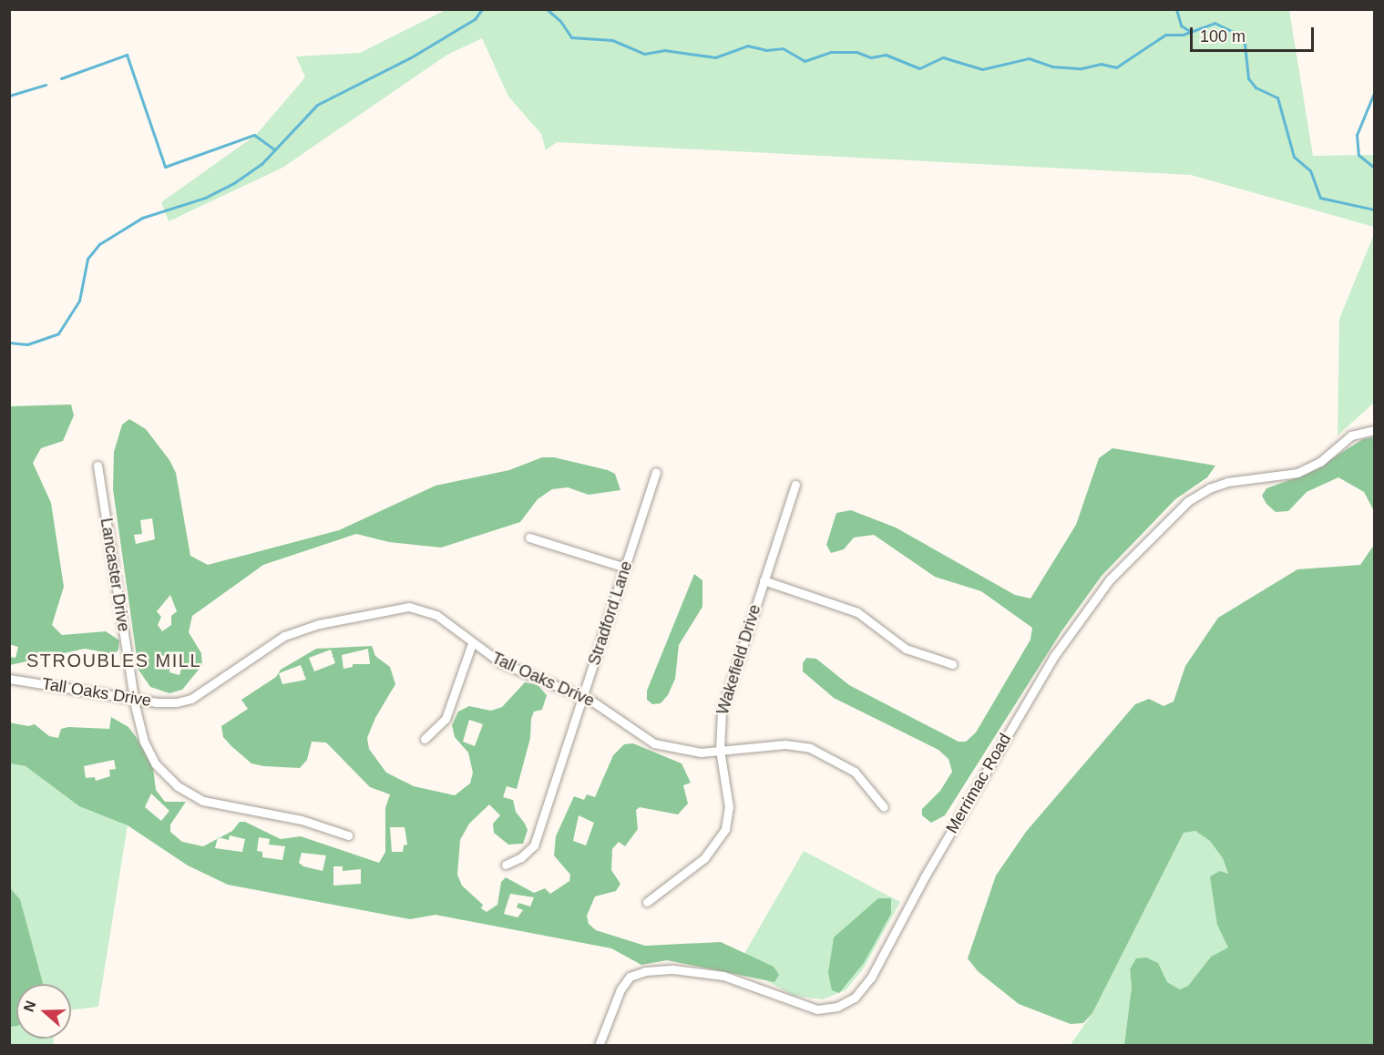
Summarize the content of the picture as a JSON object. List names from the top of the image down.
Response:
{
  "streets": {
    "street": [
      "Lancaster Drive",
      "Stradford Lane",
      "Wakefield Drive",
      "Tall Oaks Drive",
      "Merrimac Road"
    ]
  },
  "crossings": [
    ["Lancaster Drive", "Tall Oaks Drive"],
    ["Stradford Lane", "Tall Oaks Drive"],
    ["Wakefield Drive", "Tall Oaks Drive"]
  ],
  "districts": ["STROUBLES MILL"],
  "scale_bar": "100 m",
  "north": "left"
}
